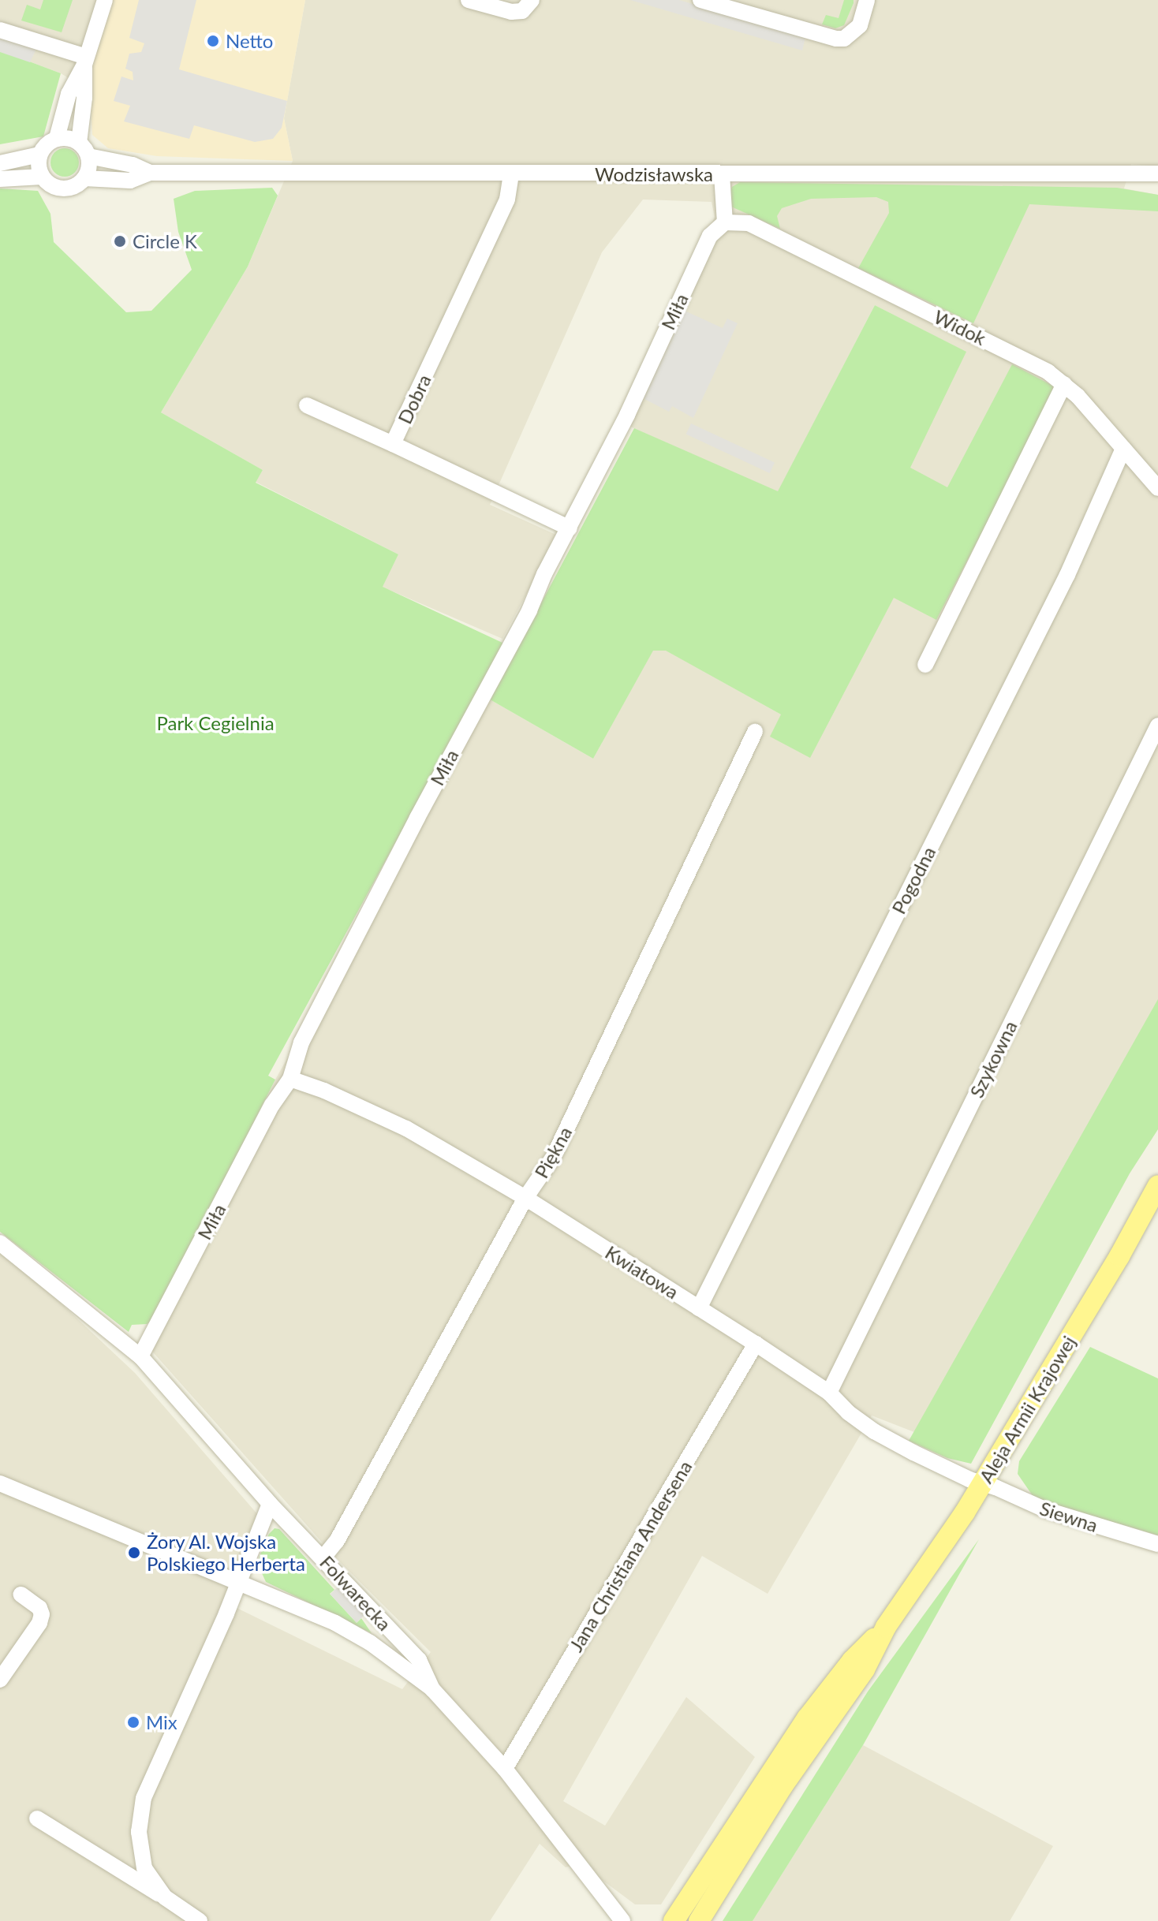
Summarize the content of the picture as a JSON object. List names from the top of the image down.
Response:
{
  "streets": {
    "main road": ["Aleja Armii Krajowej"],
    "street": [
      "Wodzisławska",
      "Miła",
      "Widok",
      "Dobra",
      "Pogodna",
      "Szykowna",
      "Piękna",
      "Kwiatowa",
      "Siewna",
      "Jana Christiana Andersena",
      "Folwarecka"
    ]
  },
  "crossings": [
    ["Wodzisławska", "Dobra"],
    ["Miła", "Widok"],
    ["Miła", "Dobra"],
    ["Miła", "Kwiatowa"],
    ["Miła", "Folwarecka"],
    ["Widok", "Pogodna"],
    ["Pogodna", "Kwiatowa"],
    ["Szykowna", "Kwiatowa"],
    ["Piękna", "Kwiatowa"],
    ["Piękna", "Folwarecka"],
    ["Kwiatowa", "Aleja Armii Krajowej"],
    ["Kwiatowa", "Siewna"],
    ["Kwiatowa", "Jana Christiana Andersena"],
    ["Aleja Armii Krajowej", "Siewna"],
    ["Jana Christiana Andersena", "Folwarecka"]
  ],
  "parks": ["Park Cegielnia"],
  "places": [
    "Netto",
    "Circle K",
    "Żory Al. Wojska Polskiego Herberta",
    "Mix"
  ]
}
